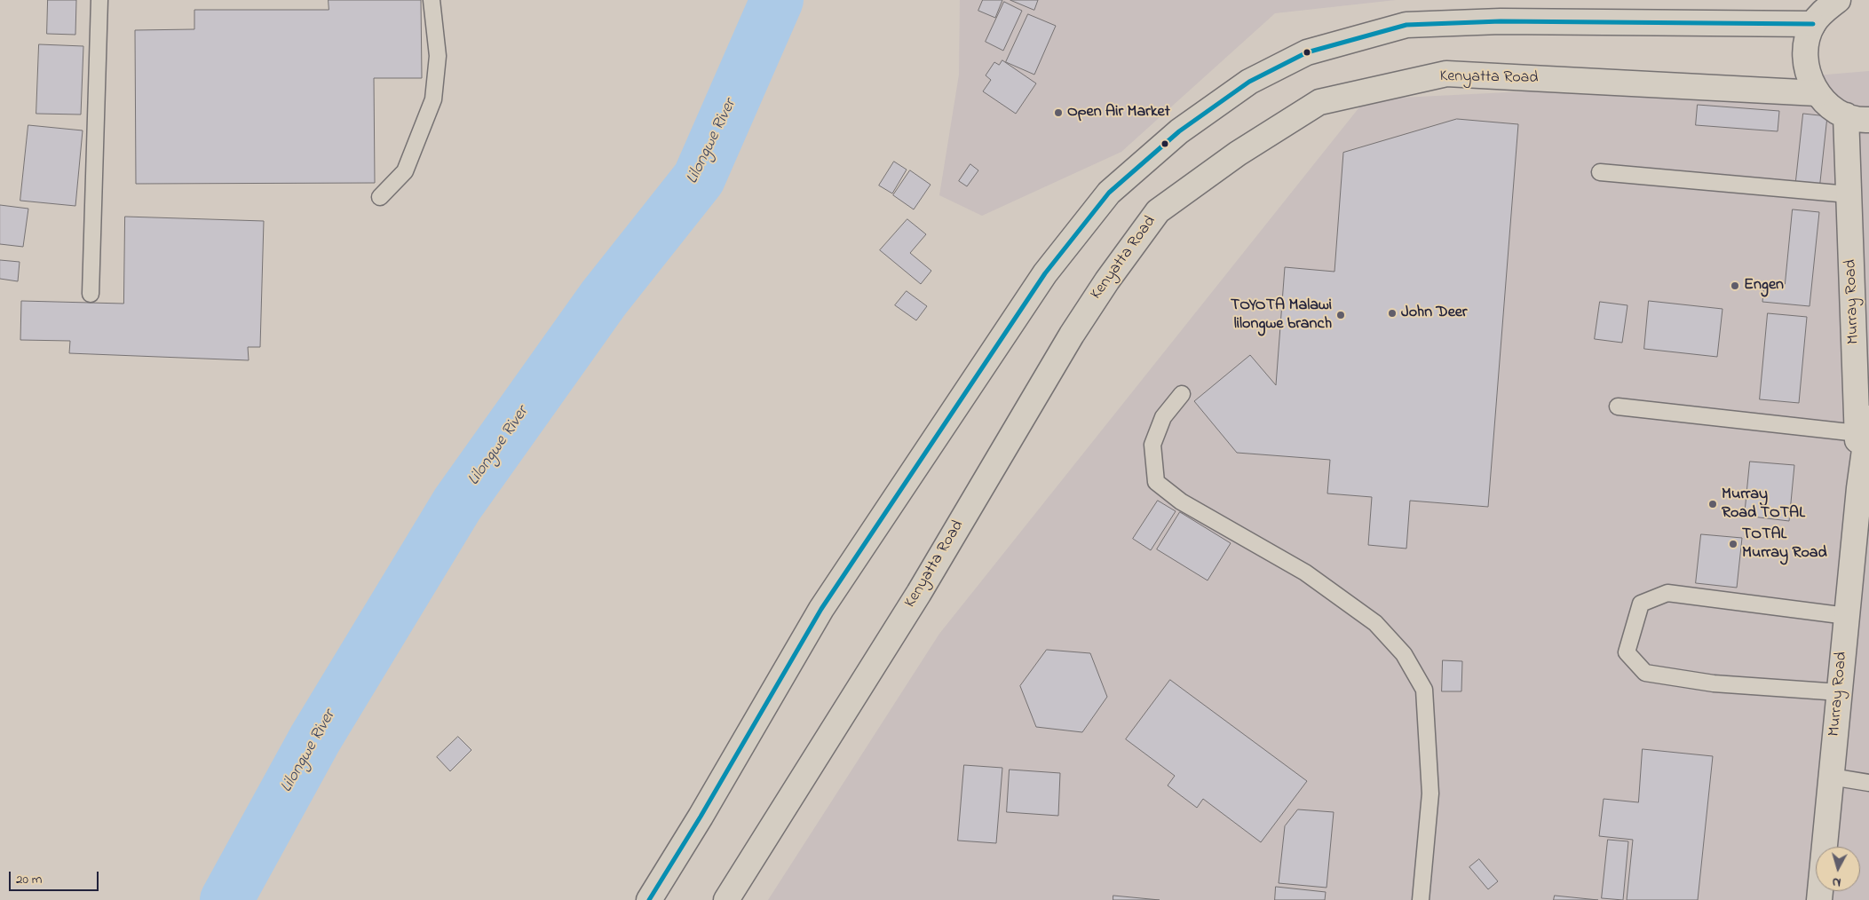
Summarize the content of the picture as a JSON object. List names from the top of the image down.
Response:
{
  "streets": {
    "main road": ["Kenyatta Road", "Murray Road"]
  },
  "water": ["Lilongwe River"],
  "places": [
    "Open Air Market",
    "Engen",
    "John Deer",
    "TOYOTA Malawi lilongwe branch",
    "Murray Road TOTAL",
    "TOTAL Murray Road"
  ],
  "scale_bar": "20 m",
  "north": "bottom"
}
